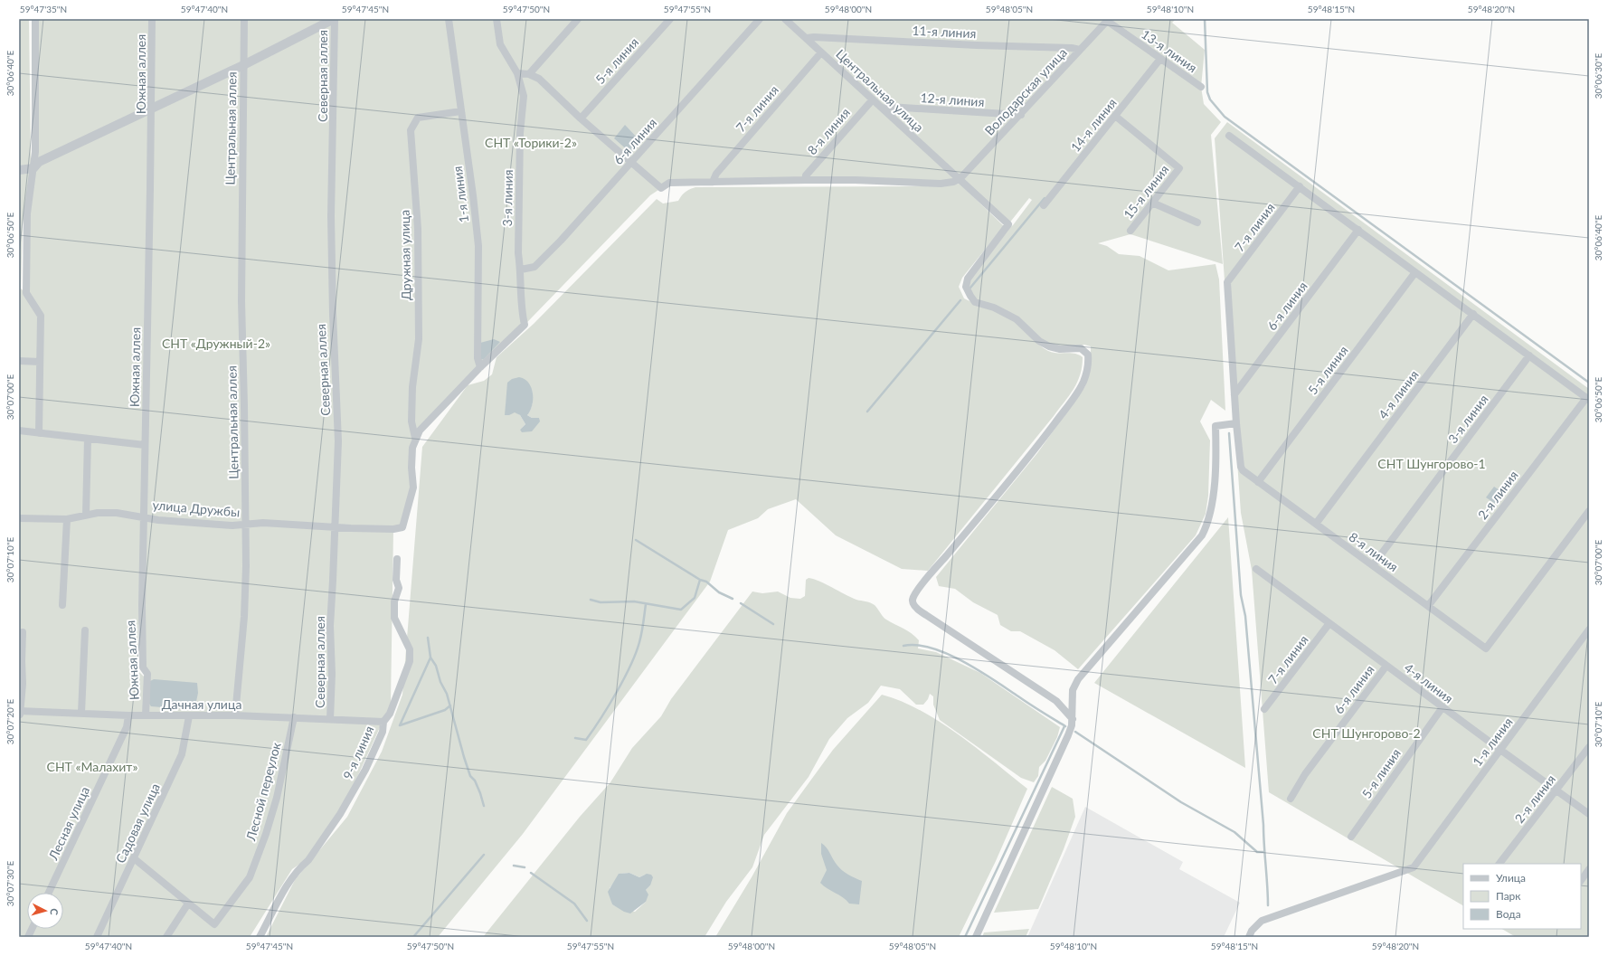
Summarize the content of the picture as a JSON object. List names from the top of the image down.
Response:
{
  "streets": {
    "street": [
      "11-я линия",
      "13-я линия",
      "5-я линия",
      "Южная аллея",
      "Северная аллея",
      "Центральная улица",
      "Володарская улица",
      "12-я линия",
      "7-я линия",
      "14-я линия",
      "Центральная аллея",
      "8-я линия",
      "6-я линия",
      "15-я линия",
      "1-я линия",
      "3-я линия",
      "Дружная улица",
      "4-я линия",
      "2-я линия",
      "улица Дружбы",
      "Дачная улица",
      "9-я линия",
      "Лесной переулок",
      "Лесная улица",
      "Садовая улица"
    ]
  },
  "crossings": [
    ["11-я линия", "Центральная улица"],
    ["11-я линия", "Володарская улица"],
    ["13-я линия", "Володарская улица"],
    ["13-я линия", "14-я линия"],
    ["5-я линия", "8-я линия"],
    ["5-я линия", "4-я линия"],
    ["Южная аллея", "улица Дружбы"],
    ["Южная аллея", "Дачная улица"],
    ["Северная аллея", "улица Дружбы"],
    ["Северная аллея", "Дачная улица"],
    ["Центральная улица", "Володарская улица"],
    ["Центральная улица", "12-я линия"],
    ["Центральная улица", "7-я линия"],
    ["Центральная улица", "8-я линия"],
    ["Володарская улица", "12-я линия"],
    ["7-я линия", "6-я линия"],
    ["7-я линия", "4-я линия"],
    ["14-я линия", "15-я линия"],
    ["Центральная аллея", "улица Дружбы"],
    ["Центральная аллея", "Дачная улица"],
    ["8-я линия", "3-я линия"],
    ["8-я линия", "4-я линия"],
    ["8-я линия", "2-я линия"],
    ["6-я линия", "3-я линия"],
    ["6-я линия", "4-я линия"],
    ["1-я линия", "3-я линия"],
    ["1-я линия", "Дружная улица"],
    ["1-я линия", "4-я линия"],
    ["Дружная улица", "улица Дружбы"],
    ["4-я линия", "2-я линия"],
    ["Дачная улица", "9-я линия"],
    ["Дачная улица", "Лесной переулок"],
    ["Дачная улица", "Лесная улица"],
    ["Дачная улица", "Садовая улица"]
  ],
  "parks": [
    "СНТ «Торики-2»",
    "СНТ «Дружный-2»",
    "СНТ Шунгорово-1",
    "СНТ Шунгорово-2",
    "СНТ «Малахит»"
  ],
  "legend": ["Улица", "Парк", "Вода"],
  "north": "right",
  "coordinates": [
    "59°47'35\"N",
    "59°47'40\"N",
    "59°47'45\"N",
    "59°47'50\"N",
    "59°47'55\"N",
    "59°48'00\"N",
    "59°48'05\"N",
    "59°48'10\"N",
    "59°48'15\"N",
    "59°48'20\"N",
    "30°06'40\"E",
    "30°06'30\"E",
    "30°06'50\"E",
    "30°07'00\"E",
    "30°07'10\"E",
    "30°07'20\"E",
    "30°07'30\"E"
  ]
}
